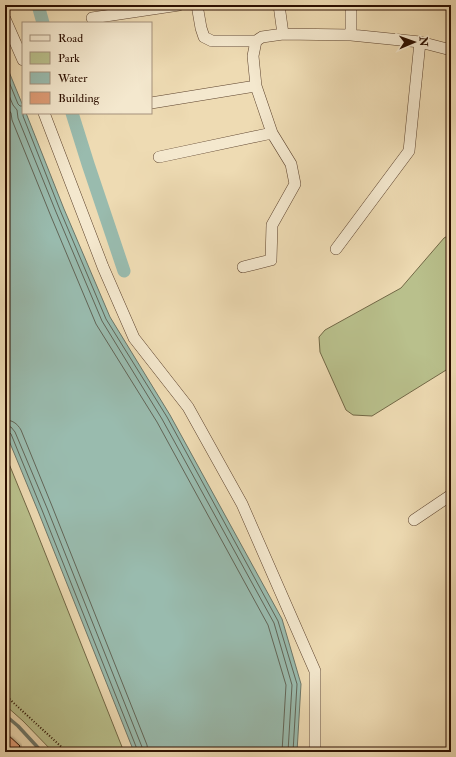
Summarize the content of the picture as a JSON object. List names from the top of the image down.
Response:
{
  "legend": [
    "Road",
    "Park",
    "Water",
    "Building"
  ],
  "north": "right"
}
